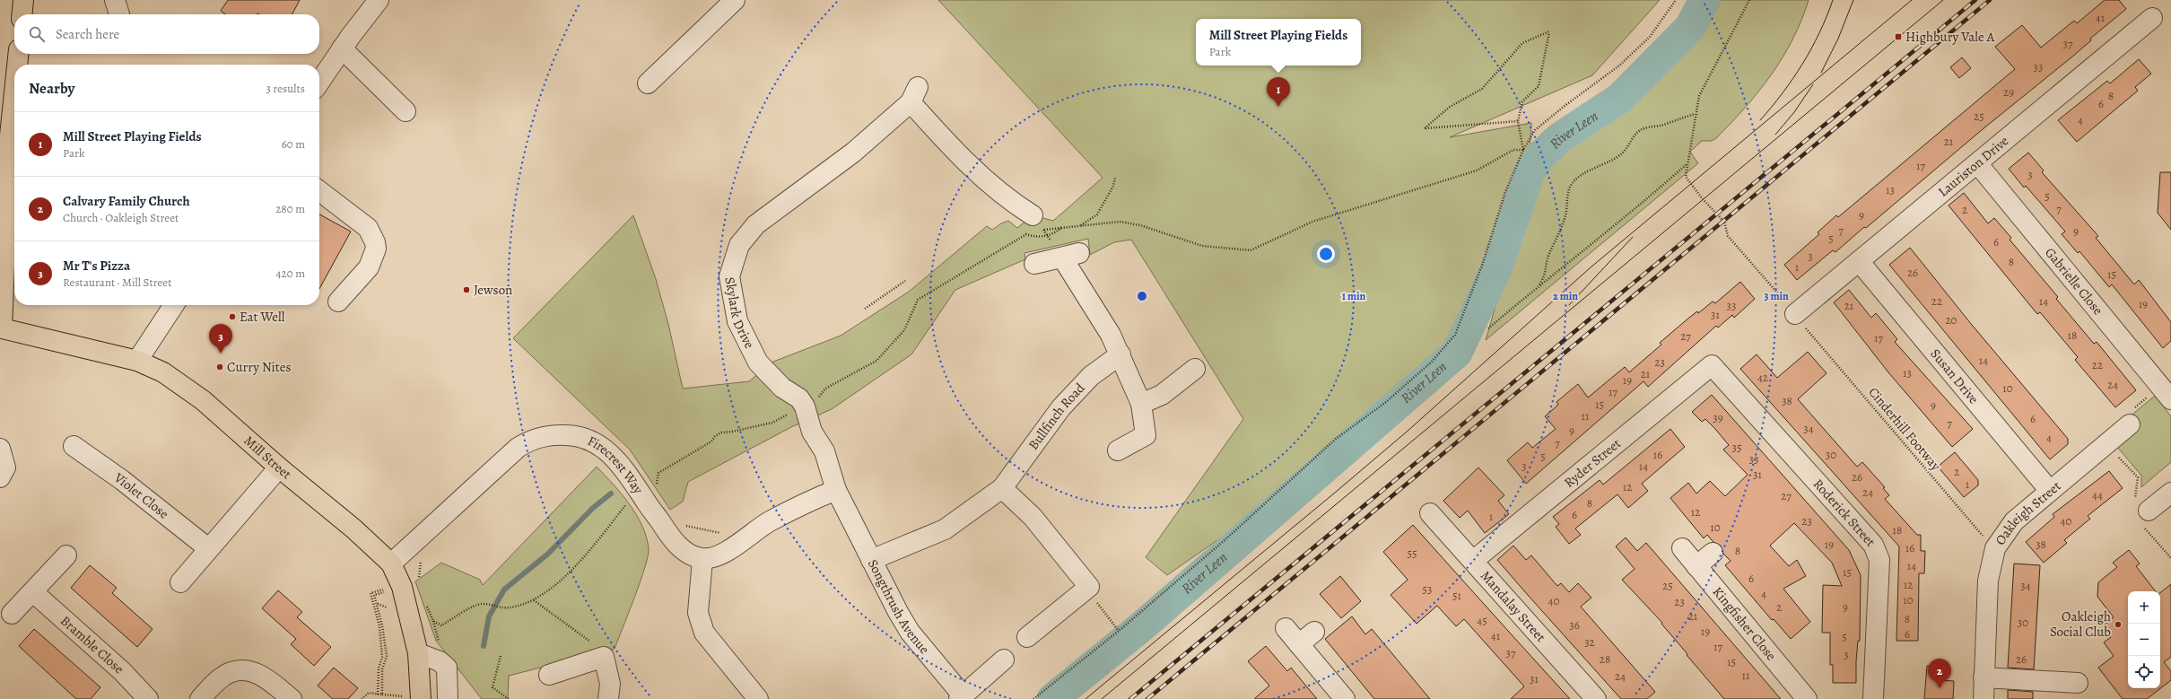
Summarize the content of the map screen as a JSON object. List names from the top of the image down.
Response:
{
  "streets": {
    "main road": ["Mill Street"],
    "street": [
      "Lauriston Drive",
      "Gabrielle Close",
      "Skylark Drive",
      "Susan Drive",
      "Bullfinch Road",
      "Ryder Street",
      "Firecrest Way",
      "Violet Close",
      "Roderick Street",
      "Oakleigh Street",
      "Songthrush Avenue",
      "Mandalay Street",
      "Kingfisher Close",
      "Bramble Close"
    ],
    "path": ["Cinderhill Footway"]
  },
  "crossings": [
    ["Lauriston Drive", "Gabrielle Close"],
    ["Lauriston Drive", "Susan Drive"],
    ["Lauriston Drive", "Cinderhill Footway"],
    ["Skylark Drive", "Songthrush Avenue"],
    ["Susan Drive", "Oakleigh Street"],
    ["Bullfinch Road", "Songthrush Avenue"],
    ["Cinderhill Footway", "Oakleigh Street"],
    ["Mill Street", "Firecrest Way"],
    ["Ryder Street", "Roderick Street"],
    ["Ryder Street", "Mandalay Street"]
  ],
  "water": ["River Leen"],
  "places": {
    "transit": ["Highbury Vale A"],
    "other": [
      "Jewson",
      "Eat Well",
      "Curry Nites",
      "Oakleigh Social Club"
    ]
  },
  "house_numbers": [
    "41",
    "37",
    "33",
    "29",
    "8",
    "6",
    "25",
    "4",
    "21",
    "17",
    "3",
    "13",
    "5",
    "7",
    "2",
    "9",
    "7",
    "9",
    "5",
    "6",
    "3",
    "8",
    "1",
    "26",
    "15",
    "22",
    "14",
    "19",
    "33",
    "21",
    "31",
    "20",
    "18",
    "27",
    "17",
    "14",
    "23",
    "22",
    "13",
    "21",
    "42",
    "19",
    "24",
    "10",
    "17",
    "38",
    "15",
    "9",
    "11",
    "39",
    "6",
    "7",
    "34",
    "9",
    "4",
    "7",
    "35",
    "16",
    "30",
    "5",
    "33",
    "3",
    "14",
    "2",
    "31",
    "26",
    "1",
    "12",
    "24",
    "44",
    "27",
    "8",
    "12",
    "6",
    "1",
    "23",
    "40",
    "10",
    "18",
    "19",
    "38",
    "16",
    "8",
    "55",
    "14",
    "15",
    "6",
    "12",
    "25",
    "34",
    "53",
    "4",
    "51",
    "10",
    "40",
    "23",
    "2",
    "9",
    "21",
    "8",
    "45",
    "30",
    "36",
    "19",
    "6",
    "41",
    "5",
    "32",
    "17",
    "37",
    "3",
    "28",
    "26",
    "15",
    "11",
    "24",
    "31"
  ],
  "page": {
    "search": "Search here",
    "popup": ["Mill Street Playing Fields", "Park"],
    "heading": ["Nearby", "3 results"],
    "pins": ["1", "3", "2"],
    "list": [
      {
        "mark": "1",
        "name": "Mill Street Playing Fields",
        "note": "Park",
        "value": "60 m"
      },
      {
        "mark": "2",
        "name": "Calvary Family Church",
        "note": "Church · Oakleigh Street",
        "value": "280 m"
      },
      {
        "mark": "3",
        "name": "Mr T's Pizza",
        "note": "Restaurant · Mill Street",
        "value": "420 m"
      }
    ],
    "map_buttons": ["+", "−"]
  },
  "rings": ["1 min", "2 min", "3 min"]
}
